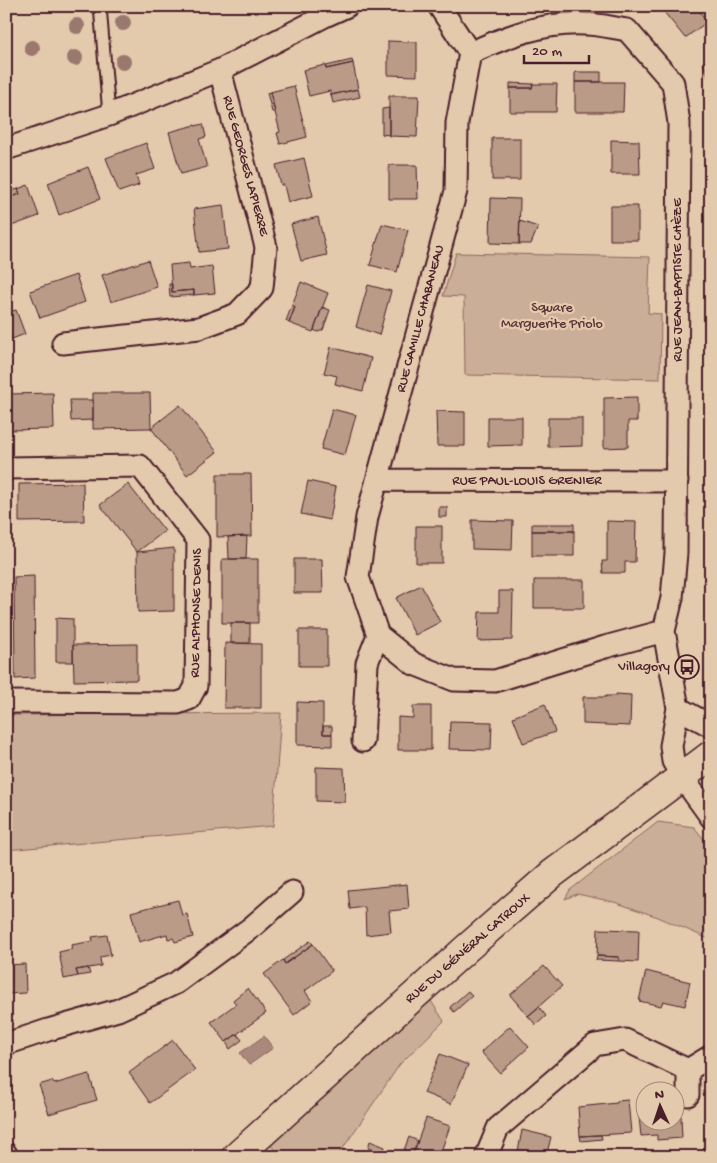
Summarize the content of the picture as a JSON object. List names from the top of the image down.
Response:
{
  "streets": {
    "street": [
      "RUE GEORGES LAPIERRE",
      "RUE JEAN-BAPTISTE CHÈZE",
      "RUE CAMILLE CHABANEAU",
      "RUE PAUL-LOUIS GRENIER",
      "RUE ALPHONSE DENIS",
      "RUE DU GÉNÉRAL CATROUX"
    ]
  },
  "crossings": [
    ["RUE JEAN-BAPTISTE CHÈZE", "RUE CAMILLE CHABANEAU"],
    ["RUE JEAN-BAPTISTE CHÈZE", "RUE PAUL-LOUIS GRENIER"],
    ["RUE JEAN-BAPTISTE CHÈZE", "RUE DU GÉNÉRAL CATROUX"],
    ["RUE CAMILLE CHABANEAU", "RUE PAUL-LOUIS GRENIER"]
  ],
  "parks": ["Square Marguerite Priolo"],
  "places": {
    "bus stop": ["Villagory"]
  },
  "scale_bar": "20 m",
  "north": "top"
}
